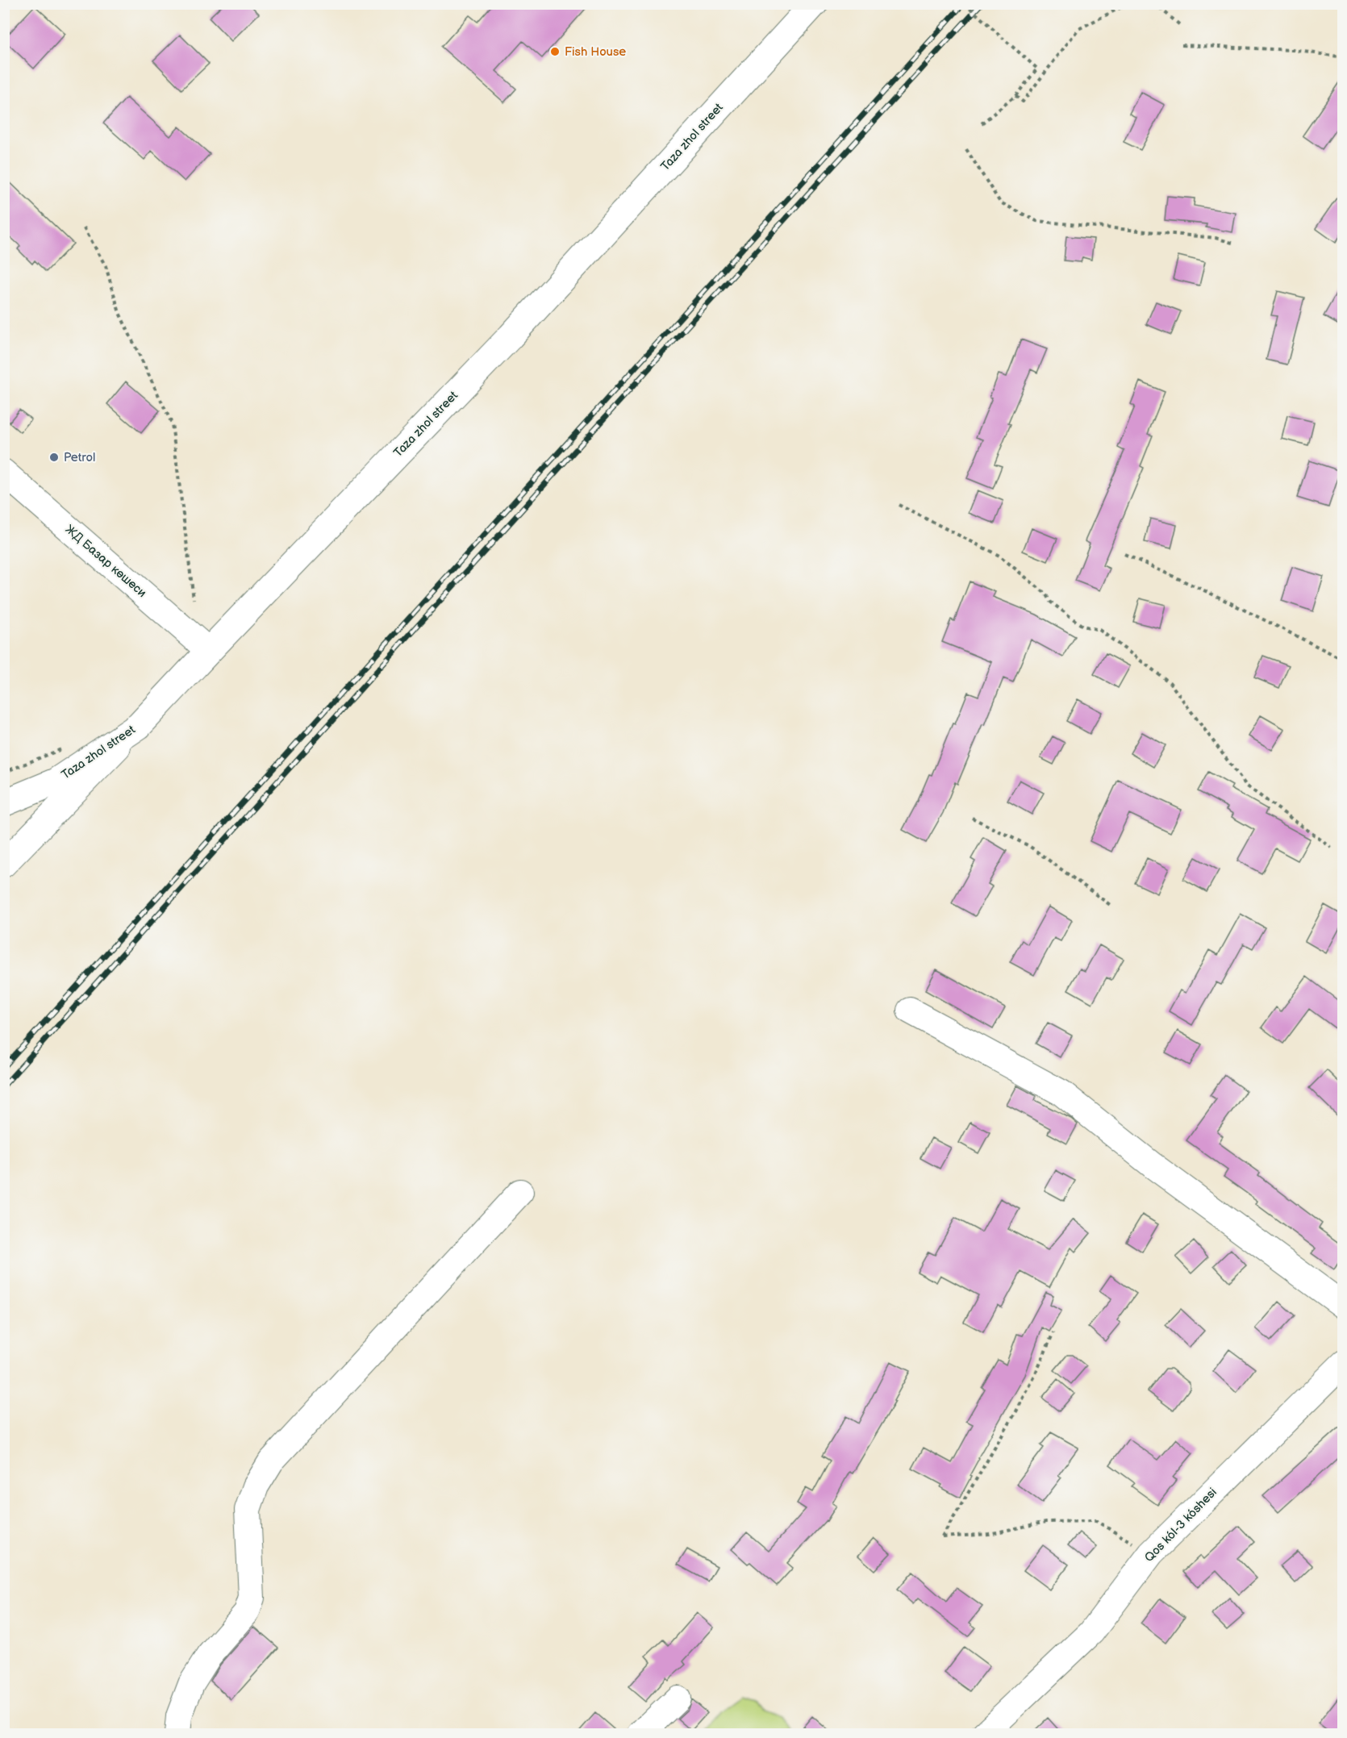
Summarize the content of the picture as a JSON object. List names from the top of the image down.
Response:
{
  "streets": {
    "main road": ["Taza zhol street"],
    "street": ["ЖД Базар көшеси", "Qos kól-3 kóshesi"]
  },
  "crossings": [
    ["Taza zhol street", "ЖД Базар көшеси"]
  ],
  "places": ["Fish House", "Petrol"]
}
